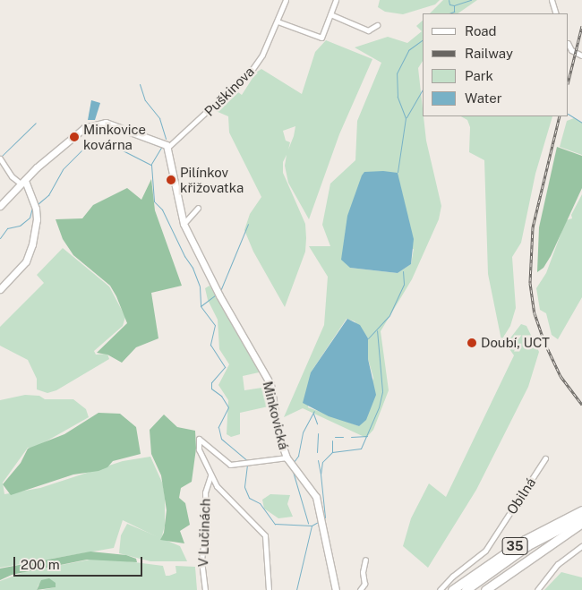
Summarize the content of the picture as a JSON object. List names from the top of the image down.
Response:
{
  "streets": {
    "highway": ["35"],
    "street": [
      "Puškinova",
      "Minkovická",
      "Obilná",
      "V Lučinách"
    ]
  },
  "crossings": [
    ["Puškinova", "Minkovická"],
    ["Minkovická", "V Lučinách"]
  ],
  "places": ["Minkovice kovárna", "Pilínkov křižovatka", "Doubí, UCT"],
  "legend": [
    "Road",
    "Railway",
    "Park",
    "Water"
  ],
  "scale_bar": "200 m"
}
